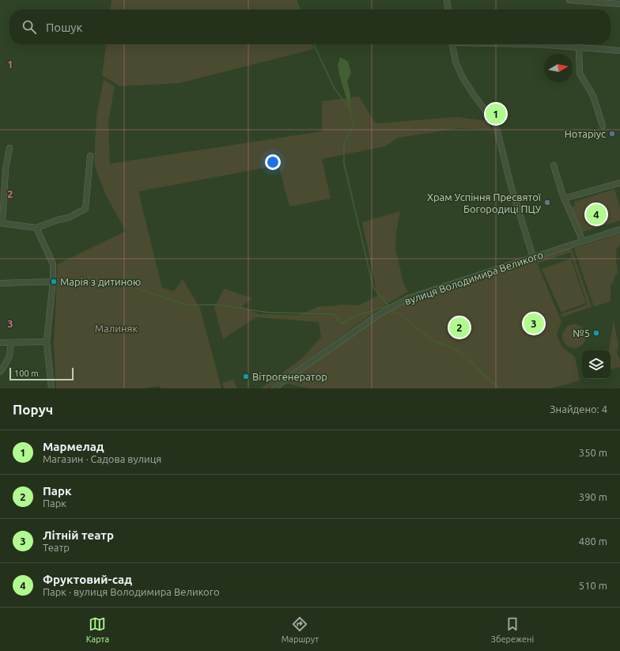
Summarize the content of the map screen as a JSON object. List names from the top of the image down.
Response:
{
  "streets": {
    "street": ["вулиця Володимира Великого"]
  },
  "parks": ["Малиняк"],
  "places": [
    "Нотаріус",
    "Храм Успіння Пресвятої Богородиці ПЦУ",
    "Марія з дитиною",
    "№5",
    "Вітрогенератор"
  ],
  "scale_bar": "100 m",
  "north": "right",
  "page": {
    "search": "Пошук",
    "pins": [
      "1",
      "4",
      "3",
      "2"
    ],
    "scale": "100 m",
    "heading": ["Поруч", "Знайдено: 4"],
    "list": [
      {
        "mark": "1",
        "name": "Мармелад",
        "note": "Магазин · Садова вулиця",
        "value": "350 m"
      },
      {
        "mark": "2",
        "name": "Парк",
        "note": "Парк",
        "value": "390 m"
      },
      {
        "mark": "3",
        "name": "Літній театр",
        "note": "Театр",
        "value": "480 m"
      },
      {
        "mark": "4",
        "name": "Фруктовий-сад",
        "note": "Парк · вулиця Володимира Великого",
        "value": "510 m"
      }
    ],
    "nav": ["Карта", "Маршрут", "Збережені"]
  },
  "grid": {
    "rows": ["1", "2", "3"]
  }
}
